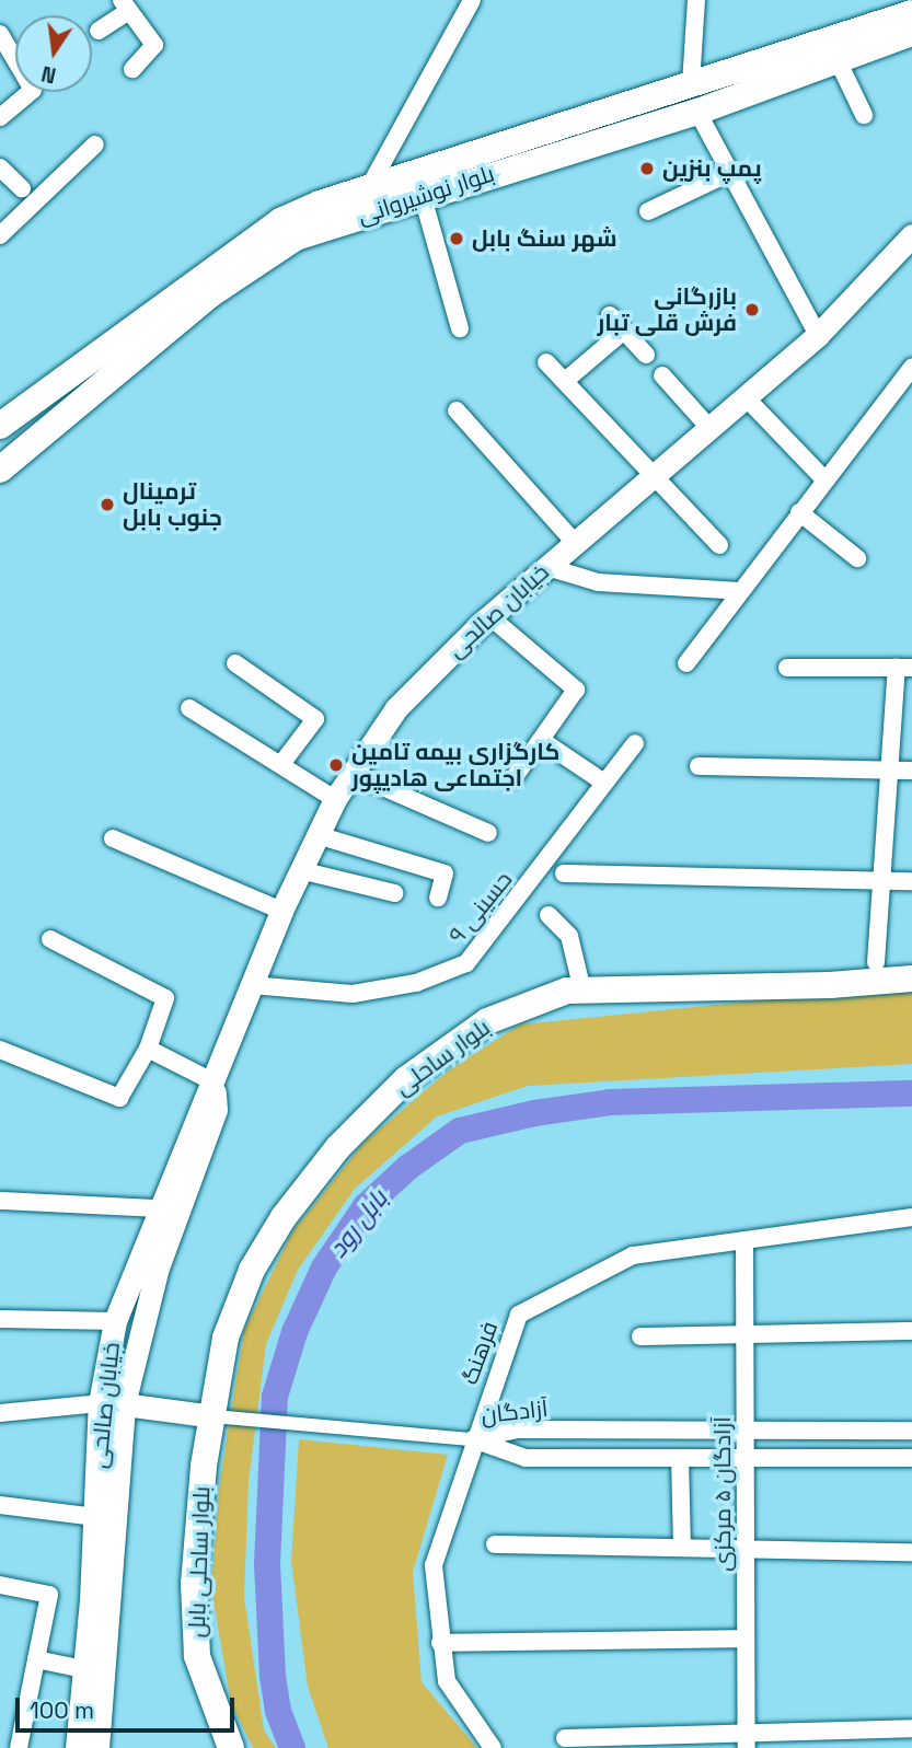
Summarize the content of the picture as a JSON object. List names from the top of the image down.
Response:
{
  "streets": {
    "main road": [
      "بلوار نوشیروانی",
      "خيابان صالحی",
      "بلوار ساحلی",
      "بلوار ساحلی بابل"
    ],
    "street": [
      "حسینی ٩",
      "فرهنگ",
      "آزادگان",
      "آزادگان ۵ مرکزی"
    ]
  },
  "crossings": [
    ["خيابان صالحی", "حسینی ٩"],
    ["بلوار ساحلی", "بلوار ساحلی بابل"],
    ["فرهنگ", "آزادگان"],
    ["فرهنگ", "آزادگان ۵ مرکزی"],
    ["آزادگان", "آزادگان ۵ مرکزی"]
  ],
  "water": ["بابل رود"],
  "places": [
    "پمپ بنزین",
    "شهر سنگ بابل",
    "بازرگانی فرش قلی تبار",
    "ترمینال جنوب بابل",
    "کارگزاری بیمه تامین اجتماعی هادیپور"
  ],
  "scale_bar": "100 m",
  "north": "bottom"
}
